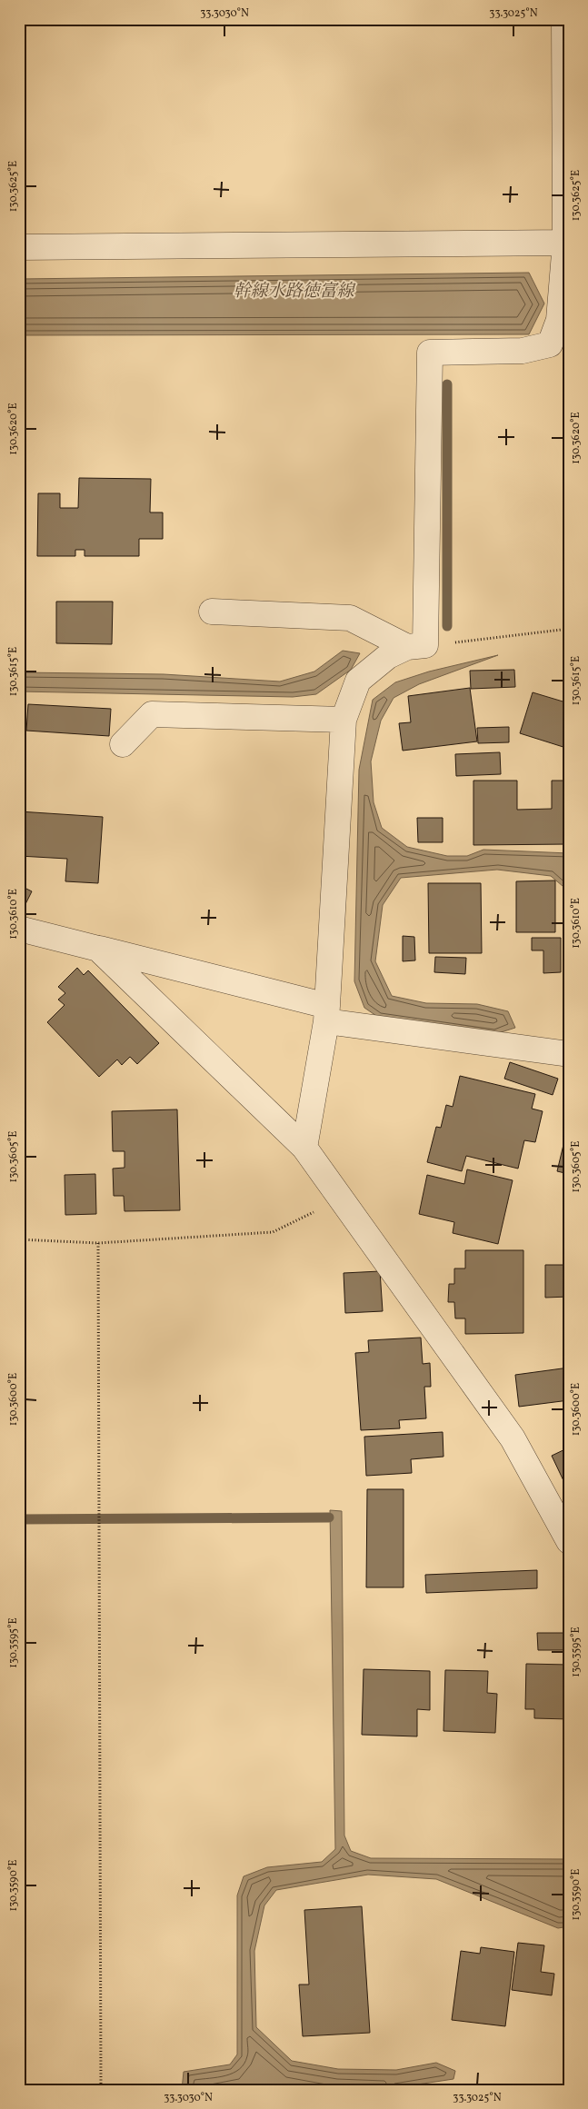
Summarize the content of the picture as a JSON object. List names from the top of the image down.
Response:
{
  "water": ["幹線水路徳富線"],
  "coordinates": [
    "33.3030°N",
    "33.3025°N",
    "130.3625°E",
    "130.3620°E",
    "130.3615°E",
    "130.3610°E",
    "130.3605°E",
    "130.3600°E",
    "130.3595°E",
    "130.3590°E"
  ]
}
